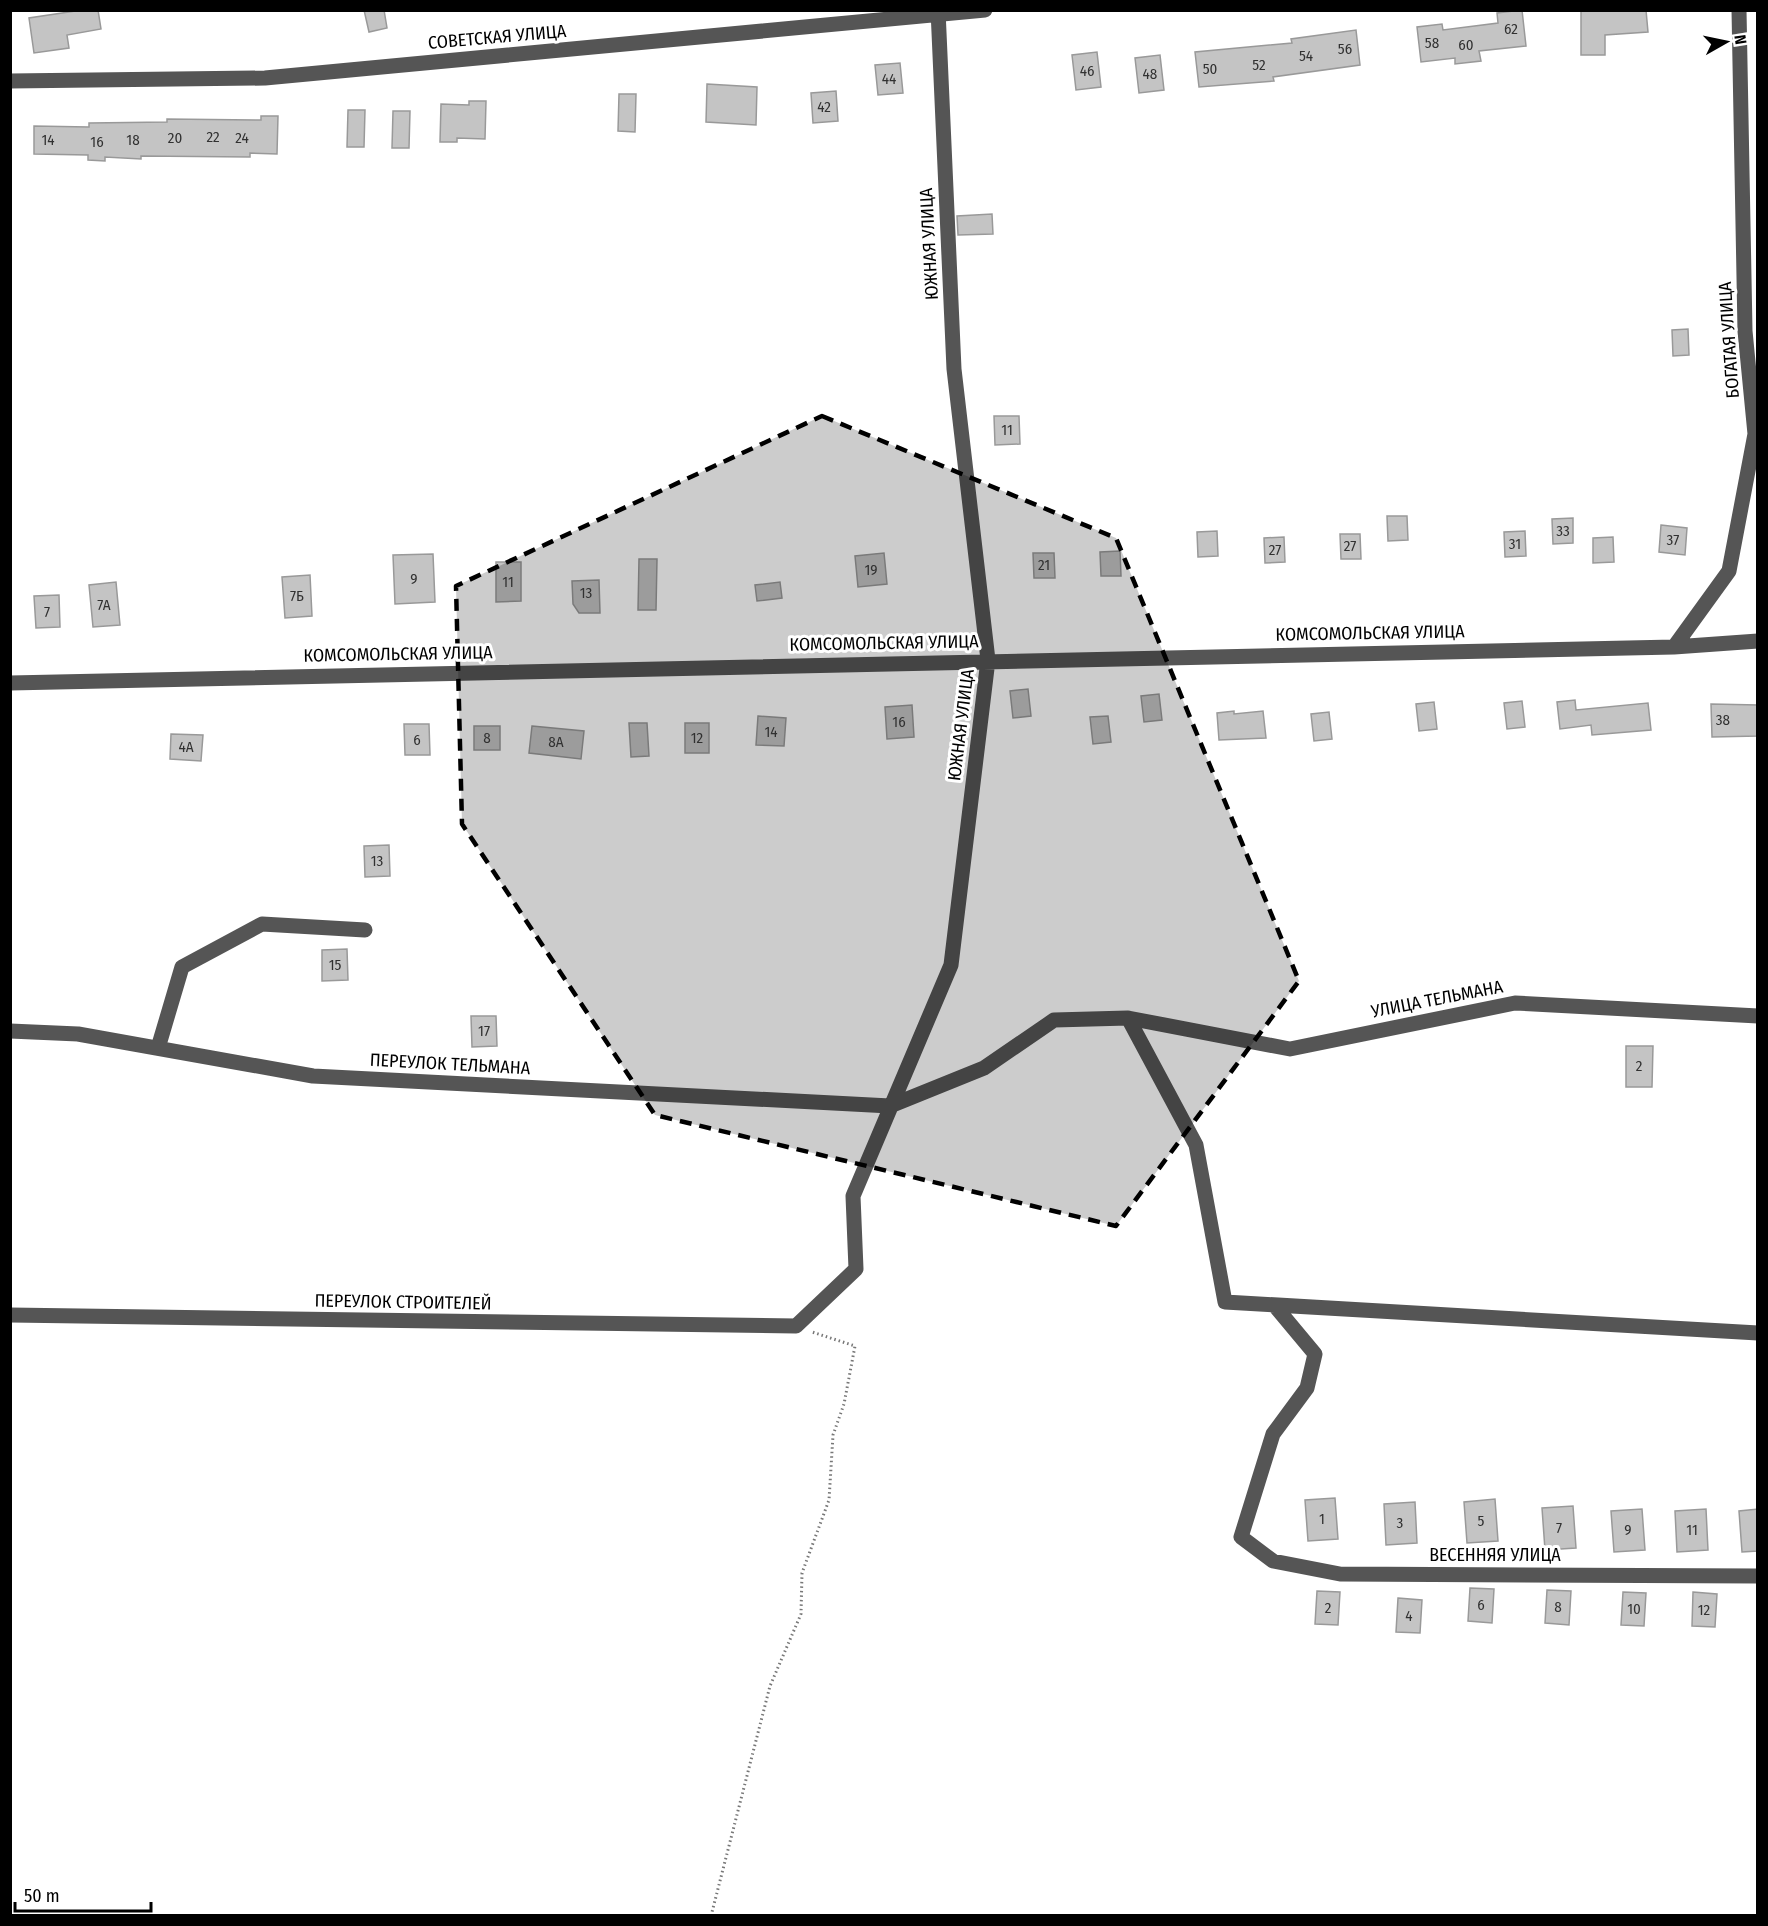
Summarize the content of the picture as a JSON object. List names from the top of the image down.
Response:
{
  "streets": {
    "street": [
      "СОВЕТСКАЯ УЛИЦА",
      "ЮЖНАЯ УЛИЦА",
      "БОГАТАЯ УЛИЦА",
      "КОМСОМОЛЬСКАЯ УЛИЦА",
      "УЛИЦА ТЕЛЬМАНА",
      "ПЕРЕУЛОК ТЕЛЬМАНА",
      "ПЕРЕУЛОК СТРОИТЕЛЕЙ",
      "ВЕСЕННЯЯ УЛИЦА"
    ]
  },
  "crossings": [
    ["СОВЕТСКАЯ УЛИЦА", "ЮЖНАЯ УЛИЦА"],
    ["ЮЖНАЯ УЛИЦА", "КОМСОМОЛЬСКАЯ УЛИЦА"],
    ["ЮЖНАЯ УЛИЦА", "УЛИЦА ТЕЛЬМАНА"],
    ["ЮЖНАЯ УЛИЦА", "ПЕРЕУЛОК ТЕЛЬМАНА"],
    ["ЮЖНАЯ УЛИЦА", "ПЕРЕУЛОК СТРОИТЕЛЕЙ"],
    ["БОГАТАЯ УЛИЦА", "КОМСОМОЛЬСКАЯ УЛИЦА"],
    ["УЛИЦА ТЕЛЬМАНА", "ПЕРЕУЛОК ТЕЛЬМАНА"]
  ],
  "house_numbers": [
    "62",
    "58",
    "60",
    "56",
    "54",
    "52",
    "50",
    "46",
    "48",
    "44",
    "42",
    "22",
    "20",
    "24",
    "14",
    "18",
    "16",
    "11",
    "33",
    "37",
    "31",
    "27",
    "27",
    "21",
    "19",
    "9",
    "11",
    "13",
    "7Б",
    "7А",
    "7",
    "38",
    "16",
    "14",
    "8",
    "12",
    "6",
    "8А",
    "4А",
    "13",
    "15",
    "17",
    "2",
    "1",
    "5",
    "3",
    "7",
    "9",
    "11",
    "6",
    "8",
    "2",
    "10",
    "12",
    "4"
  ],
  "scale_bar": "50 m",
  "north": "right"
}
